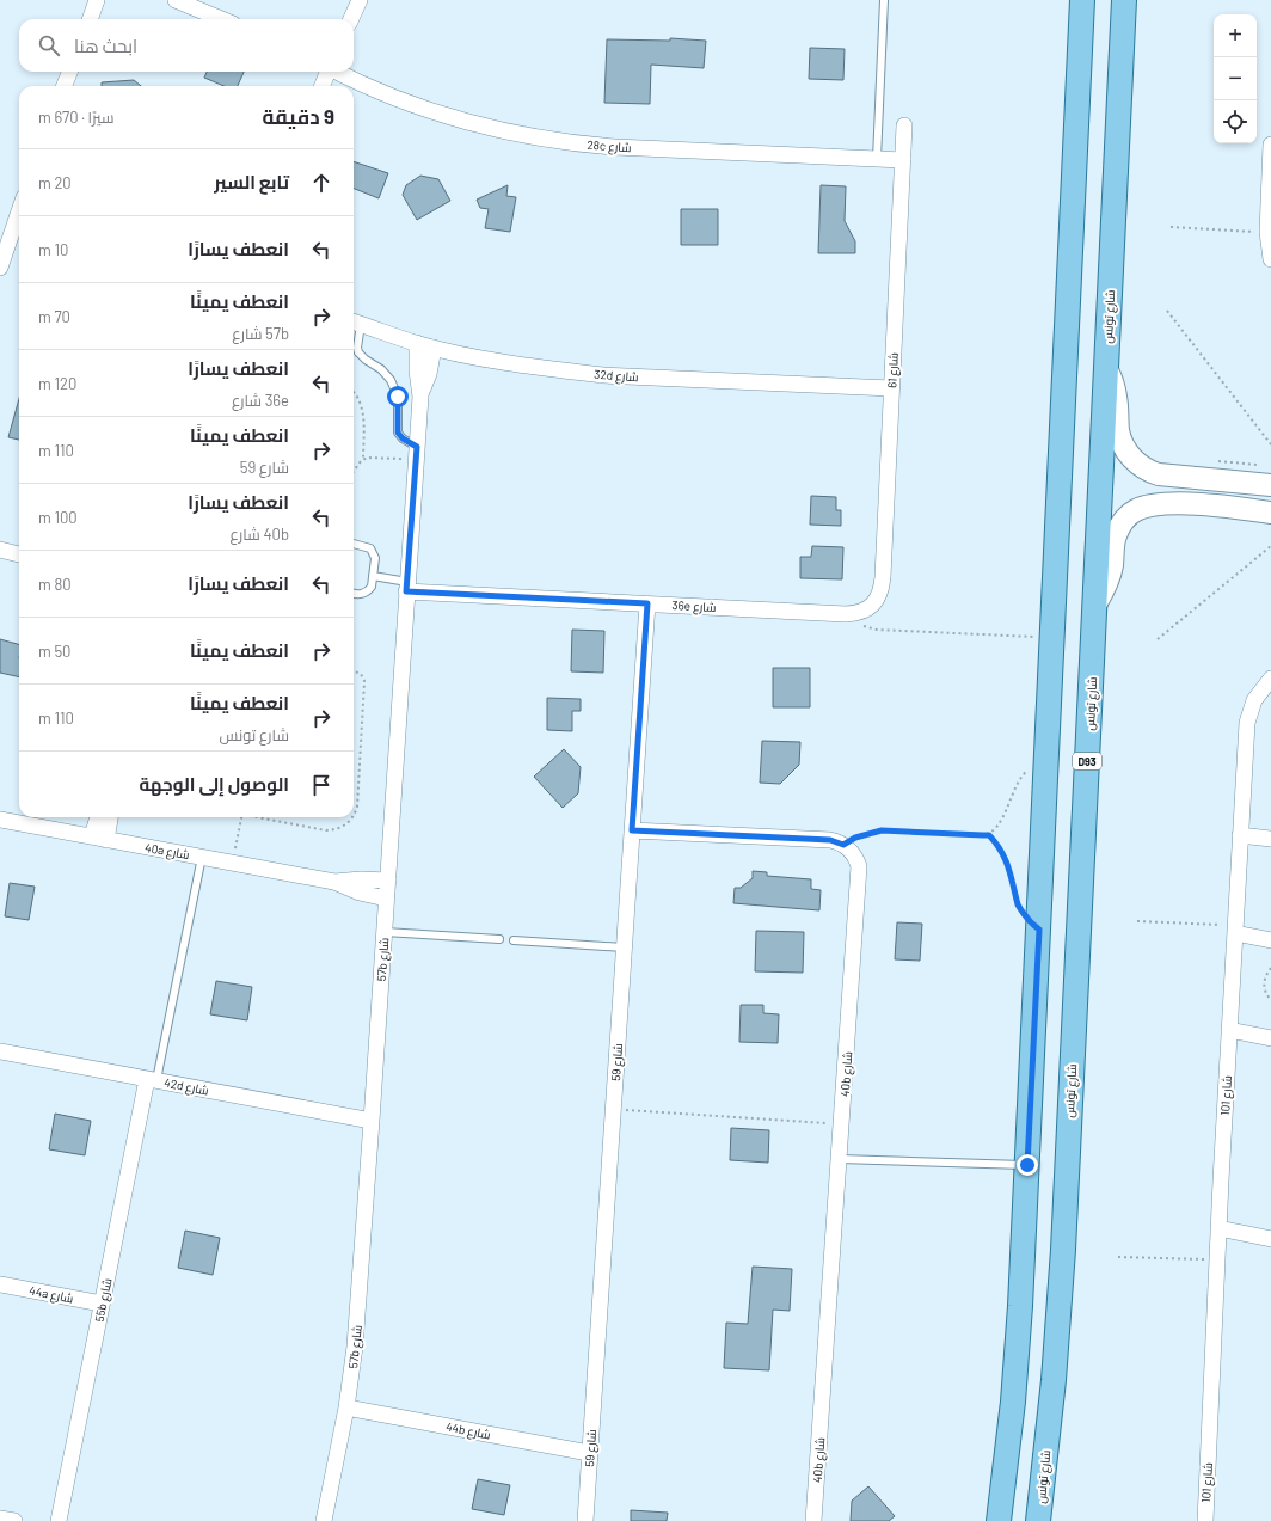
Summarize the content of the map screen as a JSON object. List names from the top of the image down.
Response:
{
  "streets": {
    "main road": ["شارع تونس", "D93"],
    "street": [
      "28c شارع",
      "شارع 61",
      "32d شارع",
      "36e شارع",
      "40a شارع",
      "57b شارع",
      "شارع 59",
      "40b شارع",
      "42d شارع",
      "شارع 101",
      "44a شارع",
      "55b شارع",
      "44b شارع"
    ]
  },
  "crossings": [
    ["28c شارع", "شارع 61"],
    ["شارع 61", "32d شارع"],
    ["شارع 61", "36e شارع"],
    ["32d شارع", "57b شارع"],
    ["36e شارع", "57b شارع"],
    ["36e شارع", "شارع 59"],
    ["40a شارع", "57b شارع"],
    ["57b شارع", "42d شارع"],
    ["57b شارع", "44b شارع"],
    ["شارع 59", "44b شارع"],
    ["42d شارع", "55b شارع"],
    ["44a شارع", "55b شارع"]
  ],
  "page": {
    "map_buttons": ["+", "−"],
    "search": "ابحث هنا",
    "heading": ["9 دقيقة", "سيرًا · 670 m"],
    "list": [
      ["تابع السير", "20 m"],
      ["انعطف يسارًا", "10 m"],
      ["انعطف يمينًا", "57b شارع", "70 m"],
      ["انعطف يسارًا", "36e شارع", "120 m"],
      ["انعطف يمينًا", "شارع 59", "110 m"],
      ["انعطف يسارًا", "40b شارع", "100 m"],
      ["انعطف يسارًا", "80 m"],
      ["انعطف يمينًا", "50 m"],
      ["انعطف يمينًا", "شارع تونس", "110 m"],
      "الوصول إلى الوجهة"
    ]
  }
}
